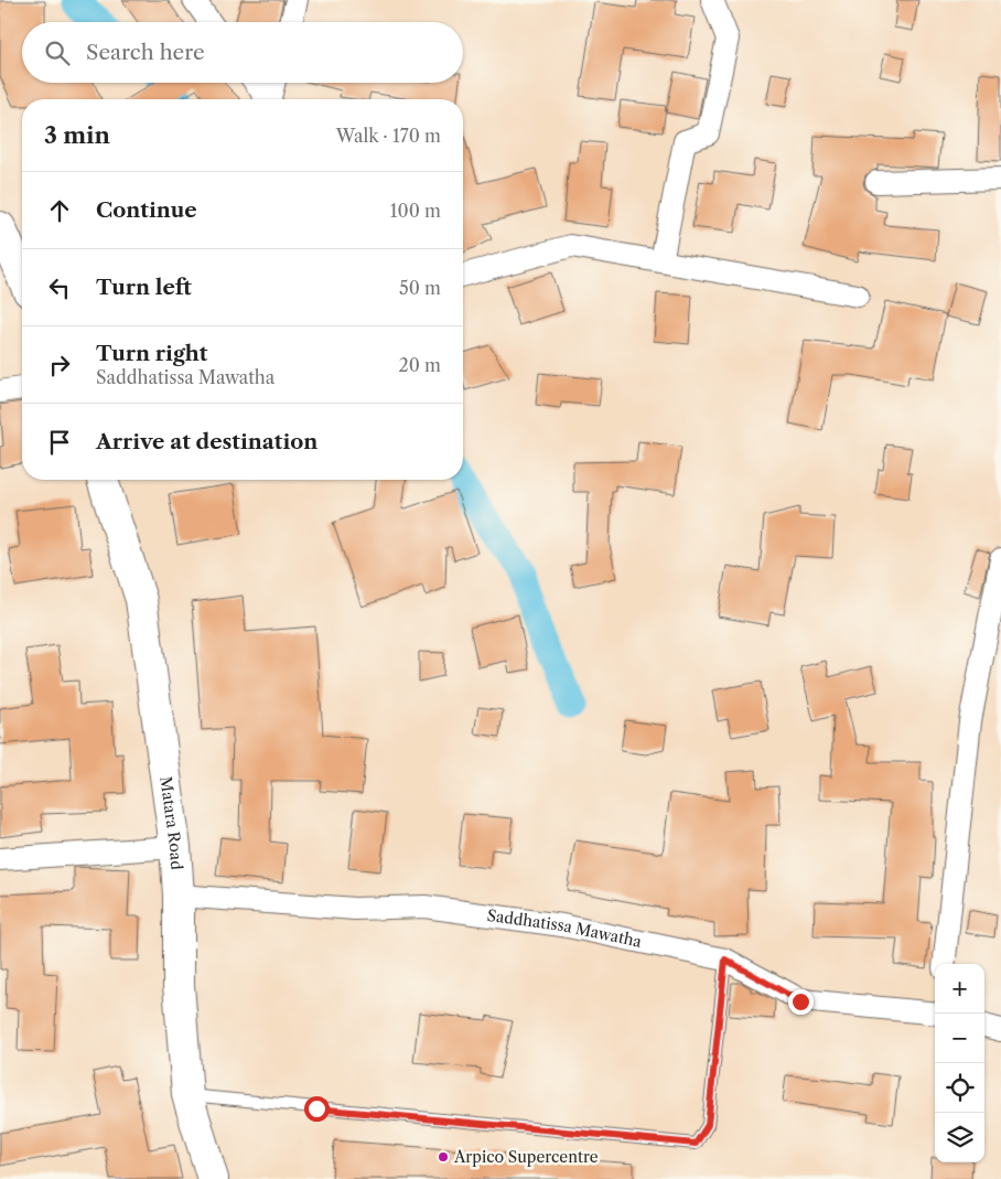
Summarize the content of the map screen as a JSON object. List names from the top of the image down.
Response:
{
  "streets": {
    "highway": ["Matara Road"],
    "street": ["Saddhatissa Mawatha"]
  },
  "crossings": [
    ["Matara Road", "Saddhatissa Mawatha"]
  ],
  "places": ["Arpico Supercentre"],
  "page": {
    "search": "Search here",
    "heading": ["3 min", "Walk · 170 m"],
    "list": [
      ["Continue", "100 m"],
      ["Turn left", "50 m"],
      ["Turn right", "Saddhatissa Mawatha", "20 m"],
      "Arrive at destination"
    ],
    "map_buttons": ["+", "−"]
  }
}
